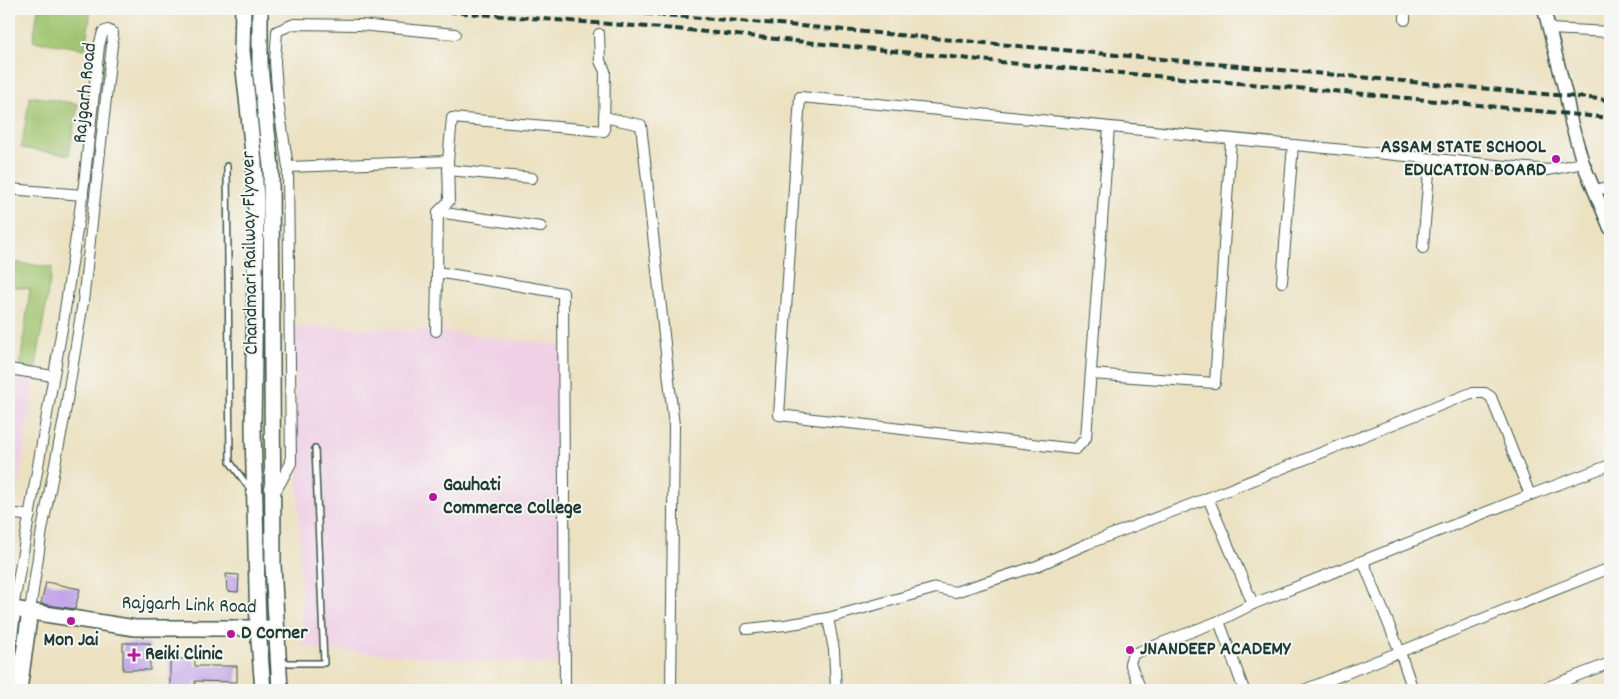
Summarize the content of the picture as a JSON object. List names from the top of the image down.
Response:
{
  "streets": {
    "main road": ["Rajgarh Road", "Chandmari Railway Flyover", "Rajgarh Link Road"]
  },
  "crossings": [
    ["Rajgarh Road", "Rajgarh Link Road"],
    ["Chandmari Railway Flyover", "Rajgarh Link Road"]
  ],
  "places": {
    "other": [
      "ASSAM STATE SCHOOL EDUCATION BOARD",
      "Gauhati Commerce College",
      "Mon Jai",
      "D Corner",
      "JNANDEEP ACADEMY"
    ],
    "health": ["Reiki Clinic"]
  }
}
